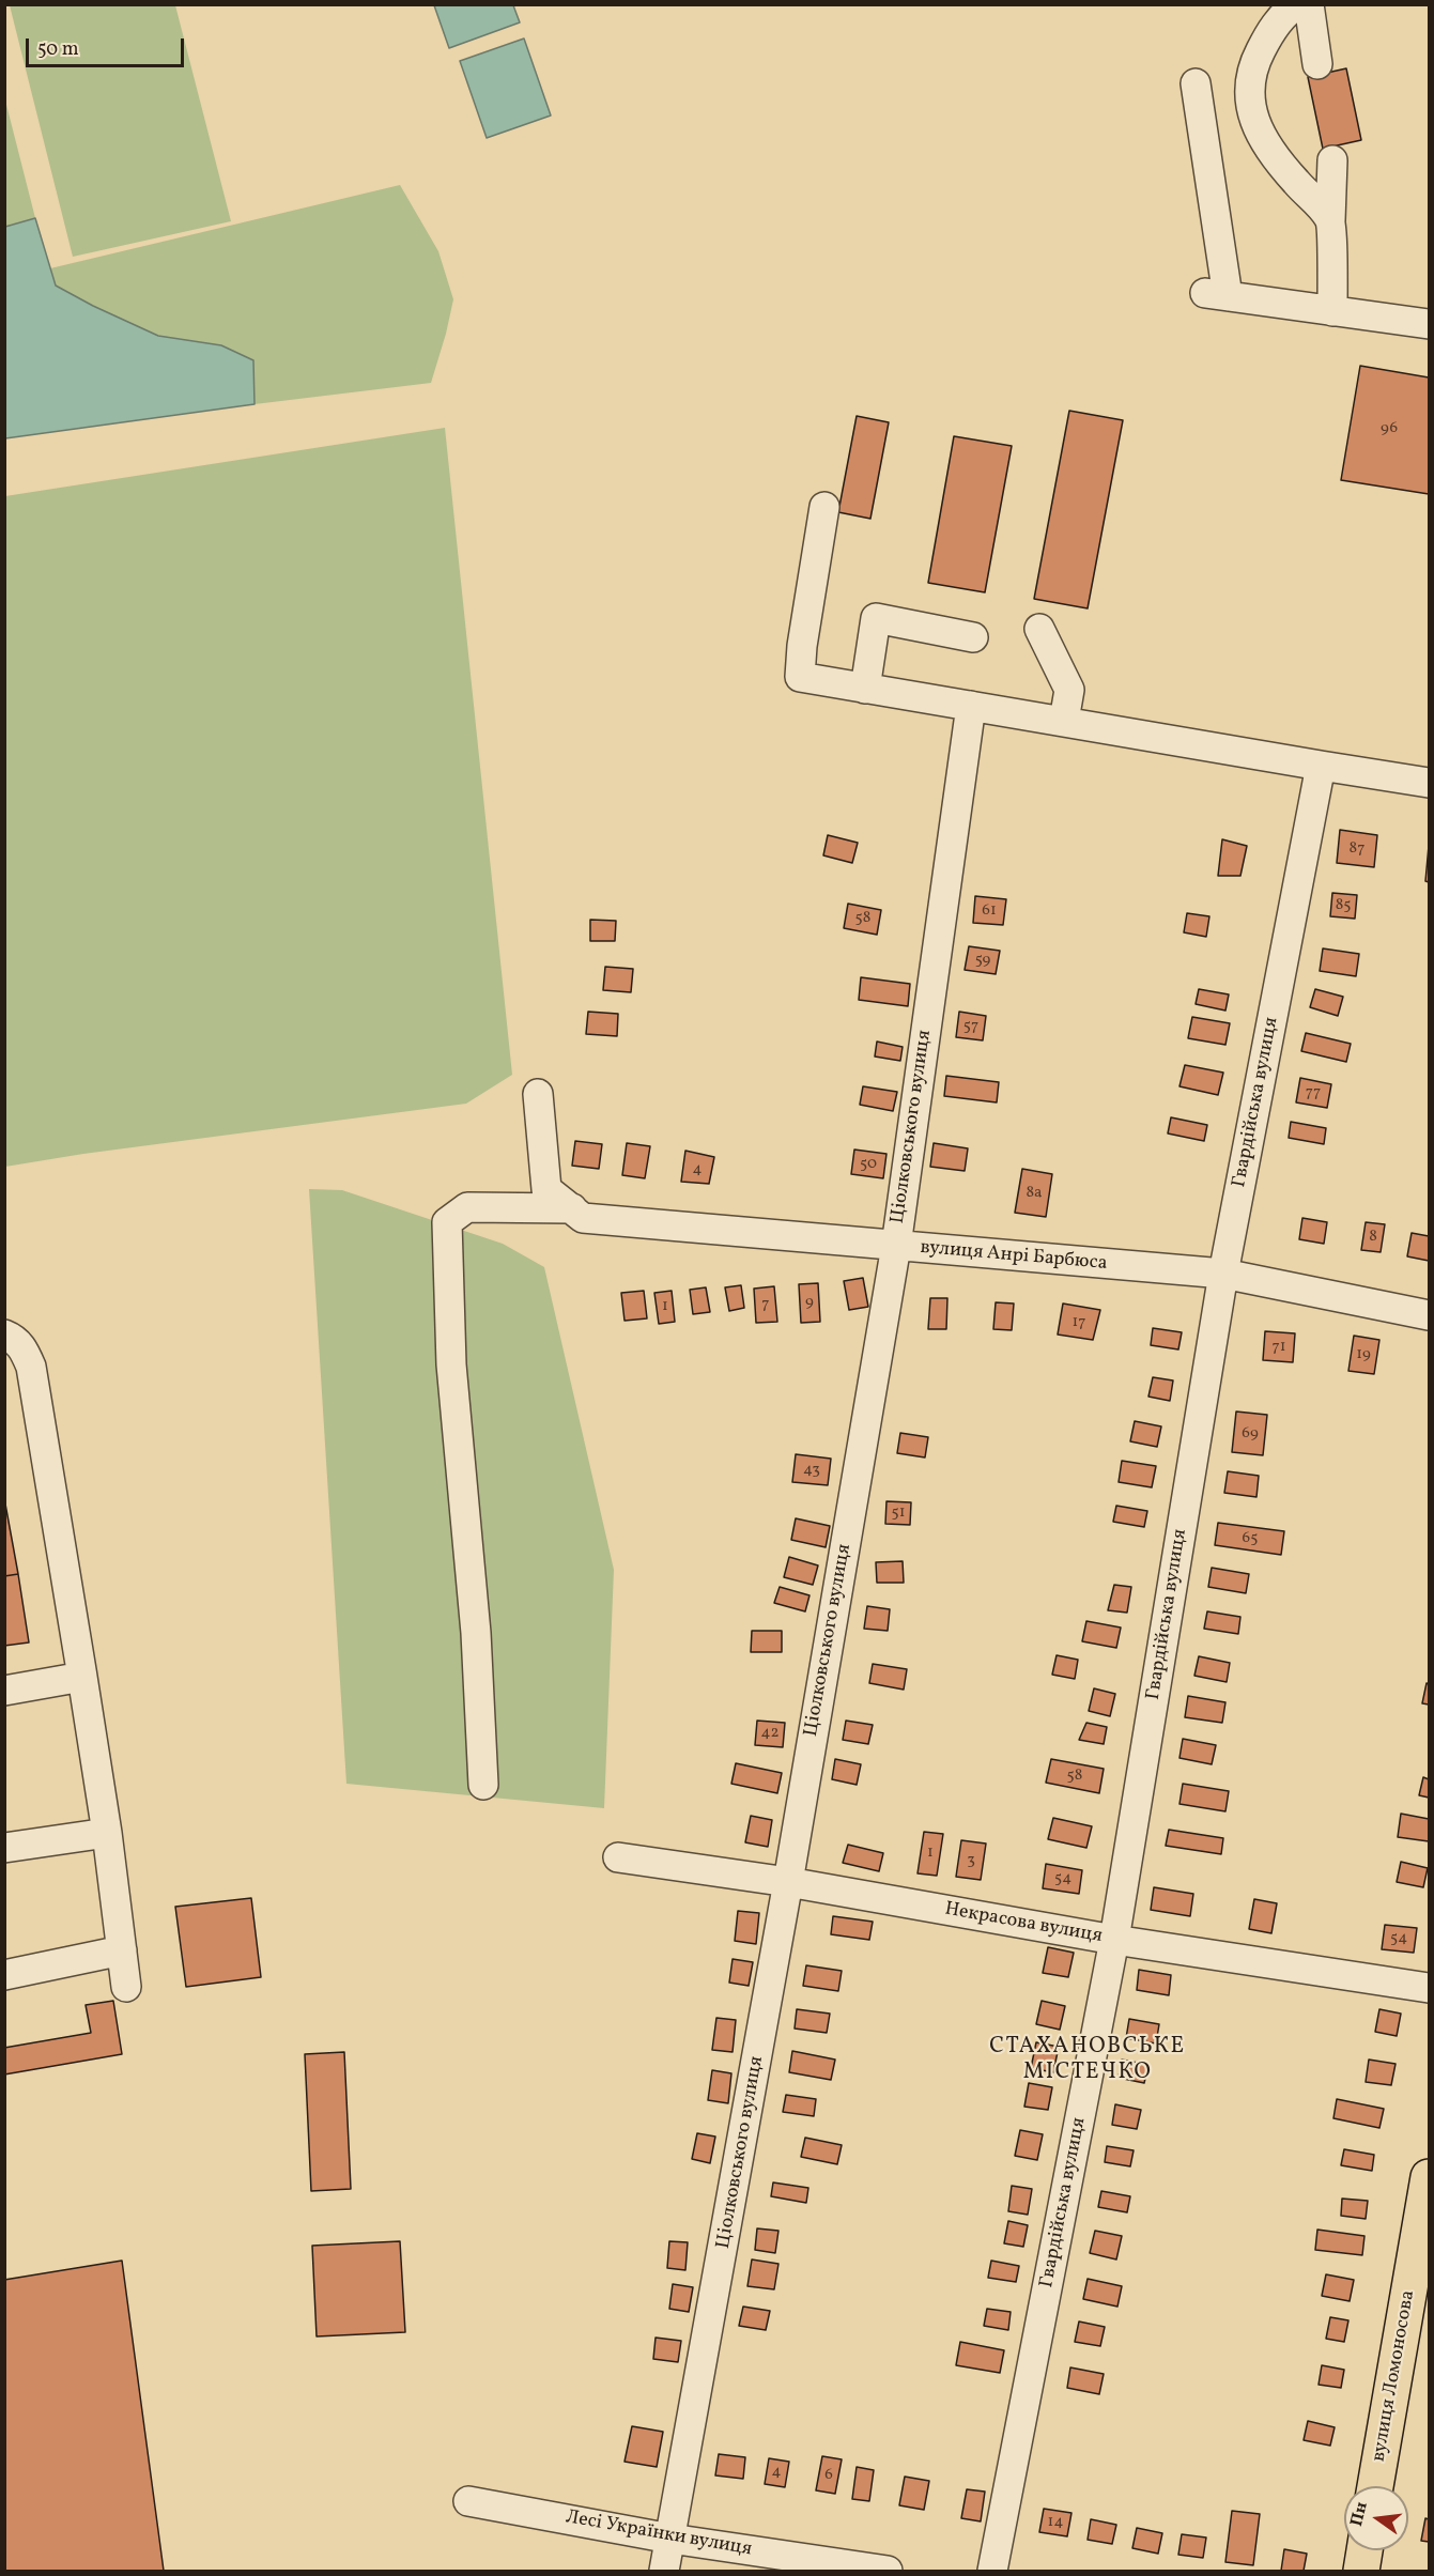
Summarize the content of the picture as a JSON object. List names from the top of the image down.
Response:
{
  "streets": {
    "main road": ["вулиця Ломоносова"],
    "street": [
      "Гвардійська вулиця",
      "Ціолковського вулиця",
      "вулиця Анрі Барбюса",
      "Некрасова вулиця",
      "Лесі Українки вулиця"
    ]
  },
  "crossings": [
    ["Гвардійська вулиця", "вулиця Анрі Барбюса"],
    ["Гвардійська вулиця", "Некрасова вулиця"],
    ["Ціолковського вулиця", "вулиця Анрі Барбюса"],
    ["Ціолковського вулиця", "Некрасова вулиця"],
    ["Ціолковського вулиця", "Лесі Українки вулиця"]
  ],
  "districts": ["СТАХАНОВСЬКЕ МІСТЕЧКО"],
  "house_numbers": [
    "96",
    "87",
    "85",
    "61",
    "58",
    "59",
    "57",
    "77",
    "50",
    "4",
    "8а",
    "8",
    "9",
    "7",
    "1",
    "17",
    "71",
    "19",
    "69",
    "43",
    "51",
    "65",
    "42",
    "58",
    "1",
    "3",
    "54",
    "54",
    "4",
    "6",
    "14"
  ],
  "scale_bar": "50 m",
  "north": "left"
}
